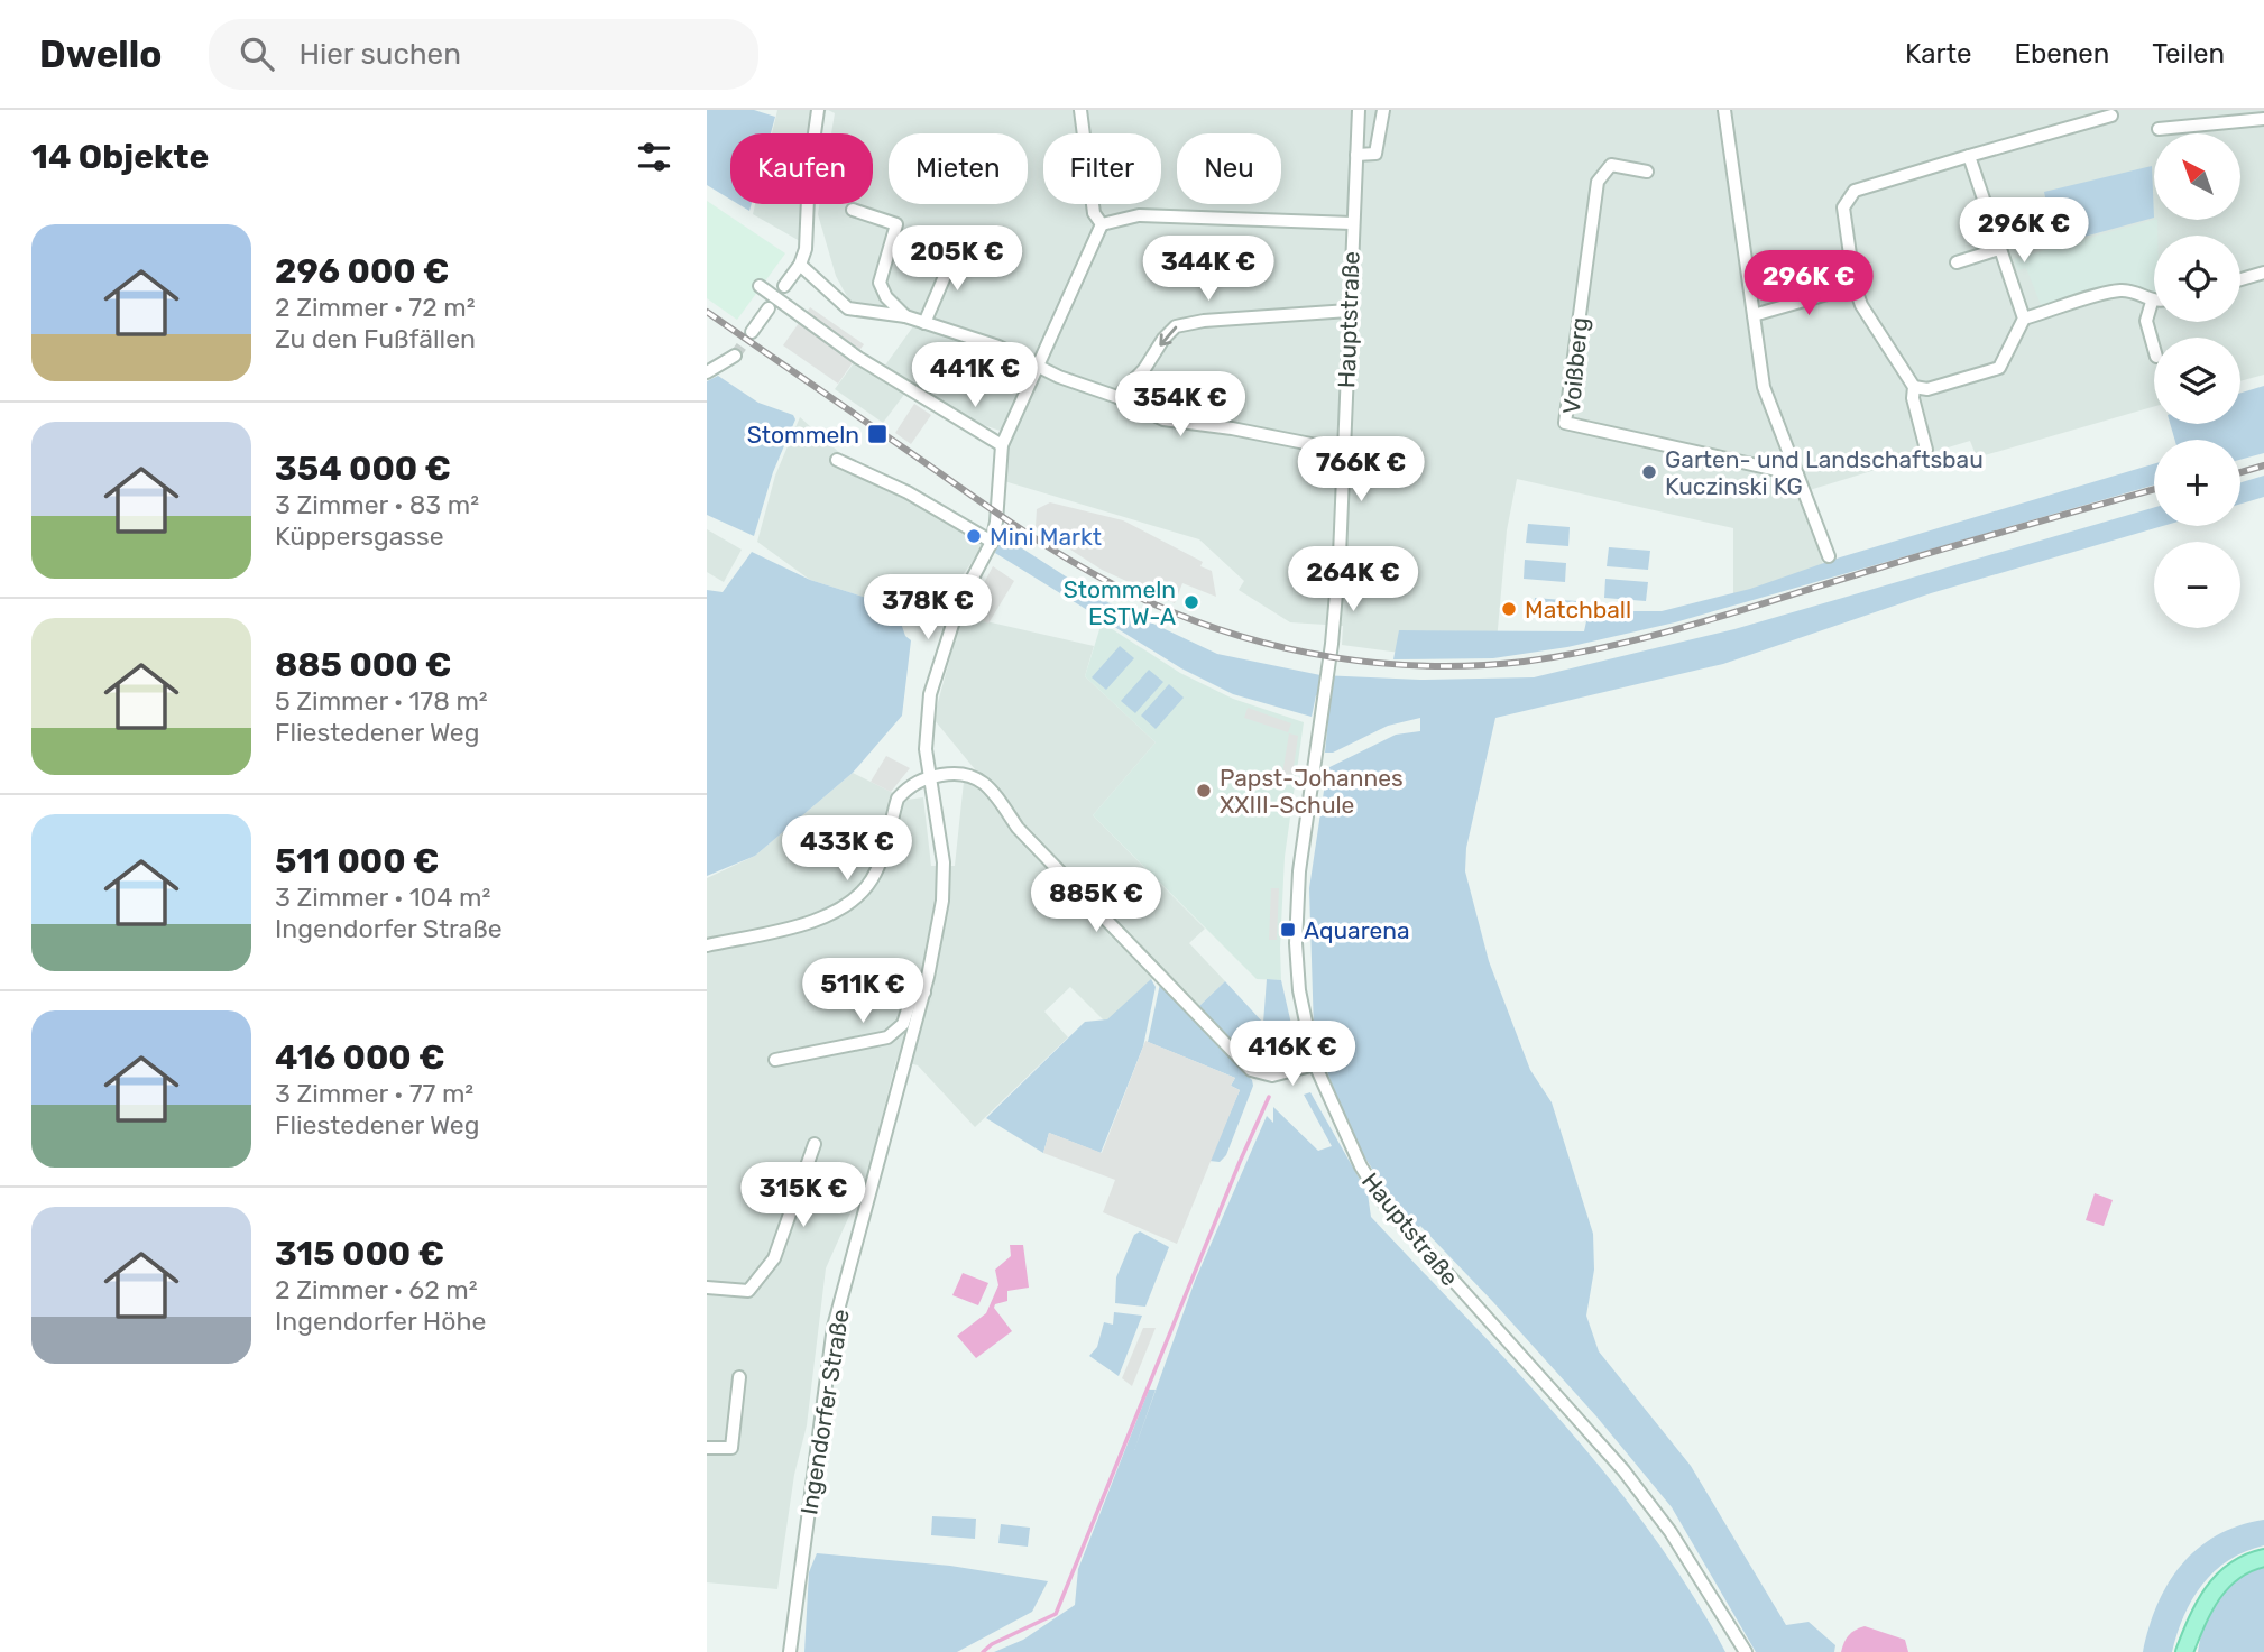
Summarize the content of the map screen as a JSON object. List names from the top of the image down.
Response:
{
  "streets": {
    "street": ["Hauptstraße", "Voißberg", "Ingendorfer Straße"]
  },
  "places": {
    "transit": ["Stommeln", "Aquarena"],
    "other": [
      "Garten- und Landschaftsbau Kuczinski KG",
      "Mini Markt",
      "Stommeln ESTW-A",
      "Matchball",
      "Papst-Johannes XXIII-Schule"
    ]
  },
  "north": "top left",
  "page": {
    "header": "Dwello",
    "search": "Hier suchen",
    "nav": ["Karte", "Ebenen", "Teilen"],
    "heading": "14 Objekte",
    "map_buttons": ["+", "−"],
    "chip": [
      "Kaufen",
      "Mieten",
      "Filter",
      "Neu"
    ],
    "price": [
      "296K €",
      "205K €",
      "344K €",
      "296K €",
      "441K €",
      "354K €",
      "766K €",
      "264K €",
      "378K €",
      "433K €",
      "885K €",
      "511K €",
      "416K €",
      "315K €"
    ],
    "list": [
      {
        "name": "296 000 €",
        "note": "2 Zimmer · 72 m² · Zu den Fußfällen"
      },
      {
        "name": "354 000 €",
        "note": "3 Zimmer · 83 m² · Küppersgasse"
      },
      {
        "name": "885 000 €",
        "note": "5 Zimmer · 178 m² · Fliestedener Weg"
      },
      {
        "name": "511 000 €",
        "note": "3 Zimmer · 104 m² · Ingendorfer Straße"
      },
      {
        "name": "416 000 €",
        "note": "3 Zimmer · 77 m² · Fliestedener Weg"
      },
      {
        "name": "315 000 €",
        "note": "2 Zimmer · 62 m² · Ingendorfer Höhe"
      }
    ]
  }
}
